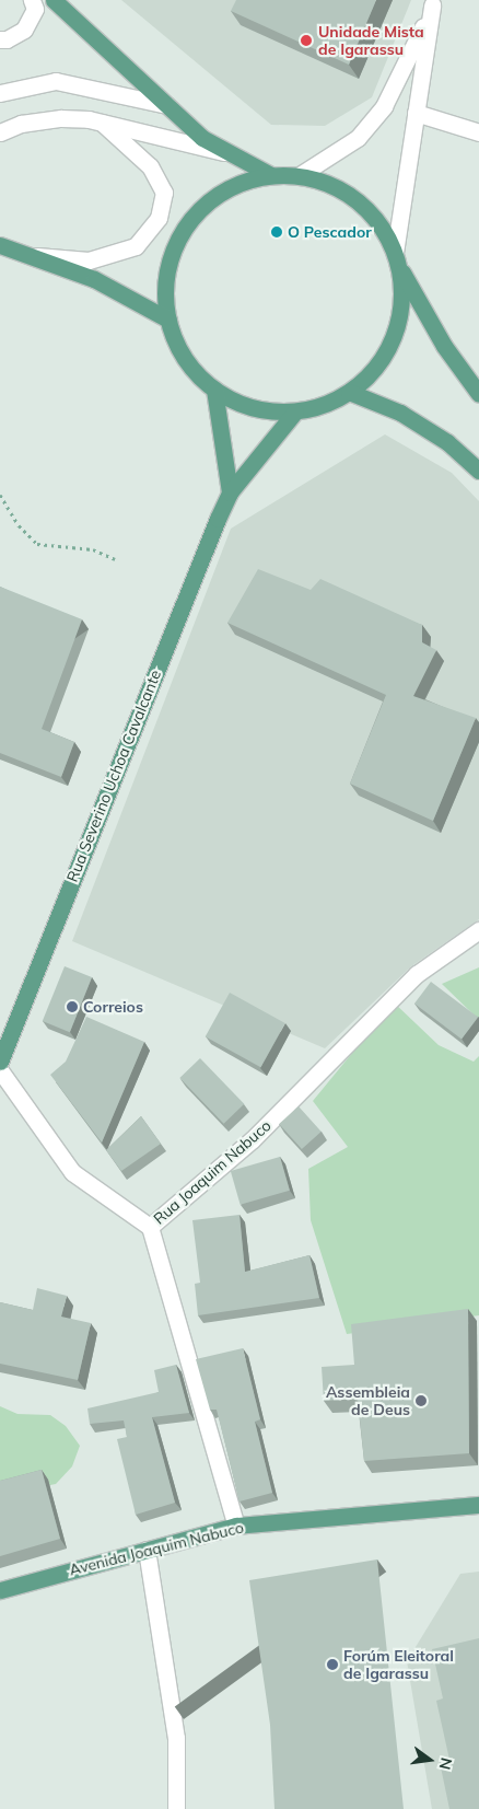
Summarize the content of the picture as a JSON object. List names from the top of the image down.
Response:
{
  "streets": {
    "main road": ["Rua Severino Uchoa Cavalcante", "Avenida Joaquim Nabuco"],
    "street": ["Rua Joaquim Nabuco"]
  },
  "crossings": [
    ["Rua Joaquim Nabuco", "Avenida Joaquim Nabuco"]
  ],
  "places": [
    "Unidade Mista de Igarassu",
    "O Pescador",
    "Correios",
    "Assembleia de Deus",
    "Forúm Eleitoral de Igarassu"
  ],
  "north": "right"
}
